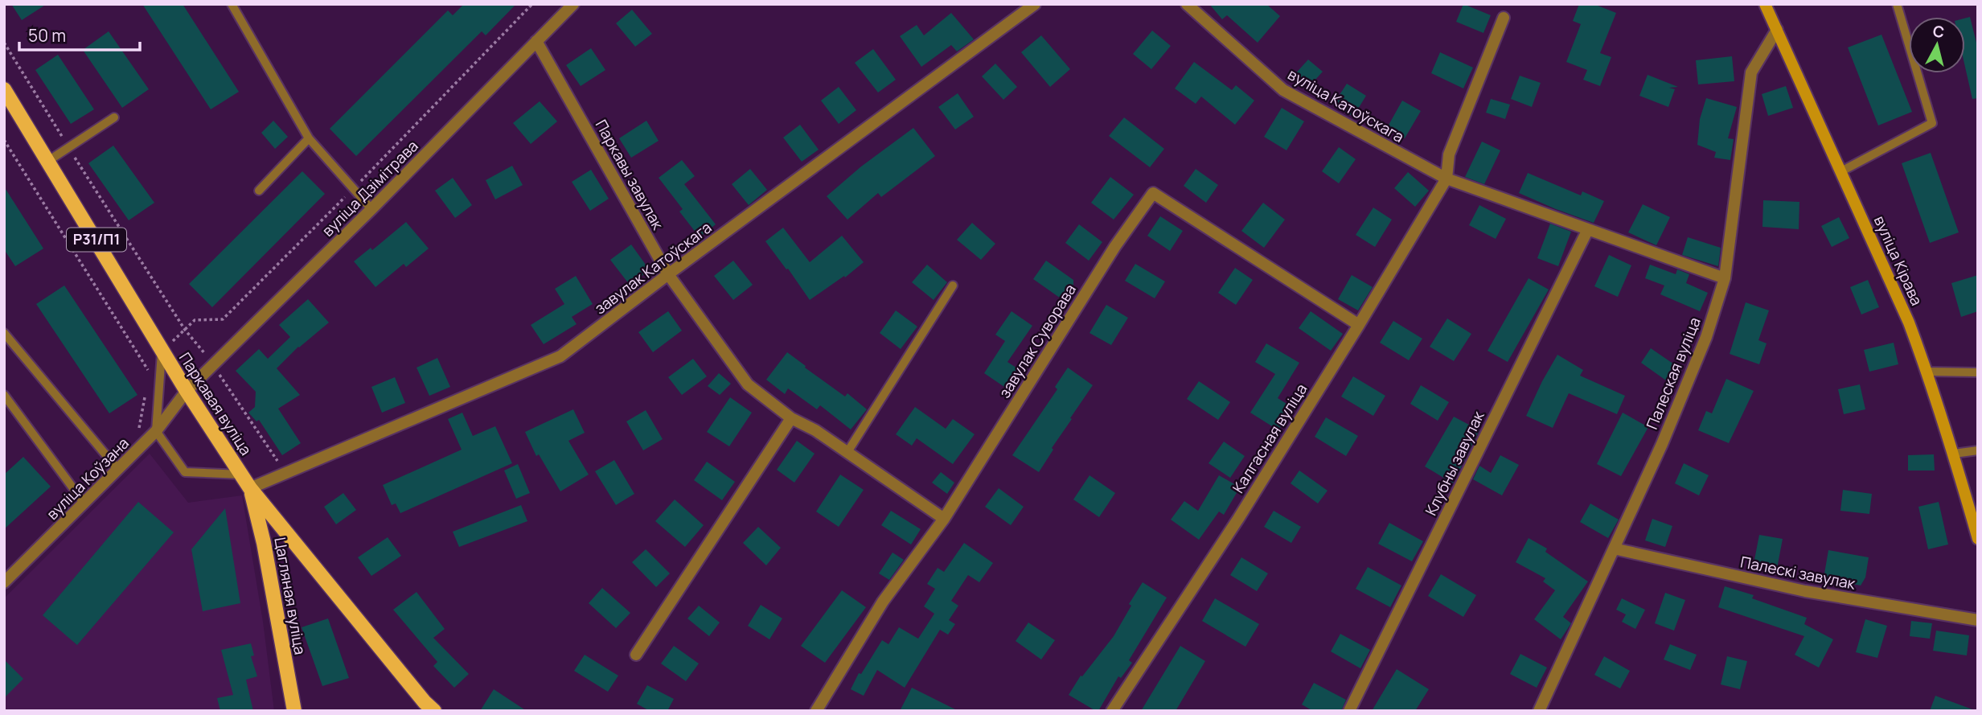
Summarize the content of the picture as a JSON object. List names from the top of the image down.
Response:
{
  "streets": {
    "main road": [
      "Р31/П1",
      "вуліца Кірава",
      "Паркавая вуліца",
      "Цагляная вуліца"
    ],
    "street": [
      "вуліца Катоўскага",
      "Паркавы завулак",
      "вуліца Дзімітрава",
      "завулак Катоўскага",
      "завулак Суворава",
      "Палеская вуліца",
      "Калгасная вуліца",
      "Клубны завулак",
      "вуліца Коўзана",
      "Палескі завулак"
    ]
  },
  "crossings": [
    ["вуліца Катоўскага", "Палеская вуліца"],
    ["вуліца Катоўскага", "Калгасная вуліца"],
    ["вуліца Катоўскага", "Клубны завулак"],
    ["Паркавы завулак", "вуліца Дзімітрава"],
    ["Паркавы завулак", "завулак Катоўскага"],
    ["Паркавы завулак", "завулак Суворава"],
    ["вуліца Дзімітрава", "Паркавая вуліца"],
    ["вуліца Дзімітрава", "вуліца Коўзана"],
    ["вуліца Кірава", "Палеская вуліца"],
    ["завулак Катоўскага", "Паркавая вуліца"],
    ["завулак Катоўскага", "Цагляная вуліца"],
    ["завулак Суворава", "Калгасная вуліца"],
    ["Палеская вуліца", "Палескі завулак"],
    ["Паркавая вуліца", "вуліца Коўзана"],
    ["Паркавая вуліца", "Цагляная вуліца"]
  ],
  "scale_bar": "50 m",
  "north": "top"
}
